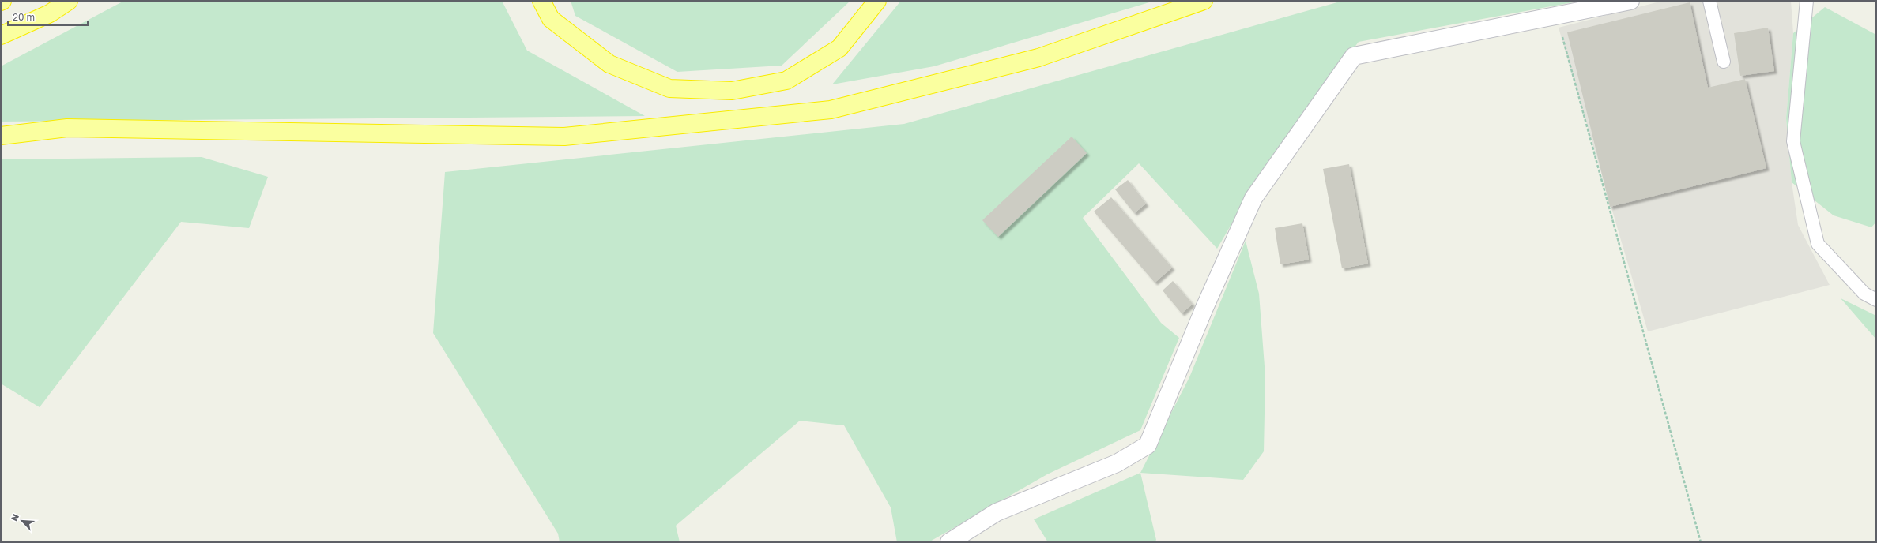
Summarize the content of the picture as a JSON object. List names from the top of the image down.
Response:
{
  "scale_bar": "20 m",
  "north": "top left"
}
